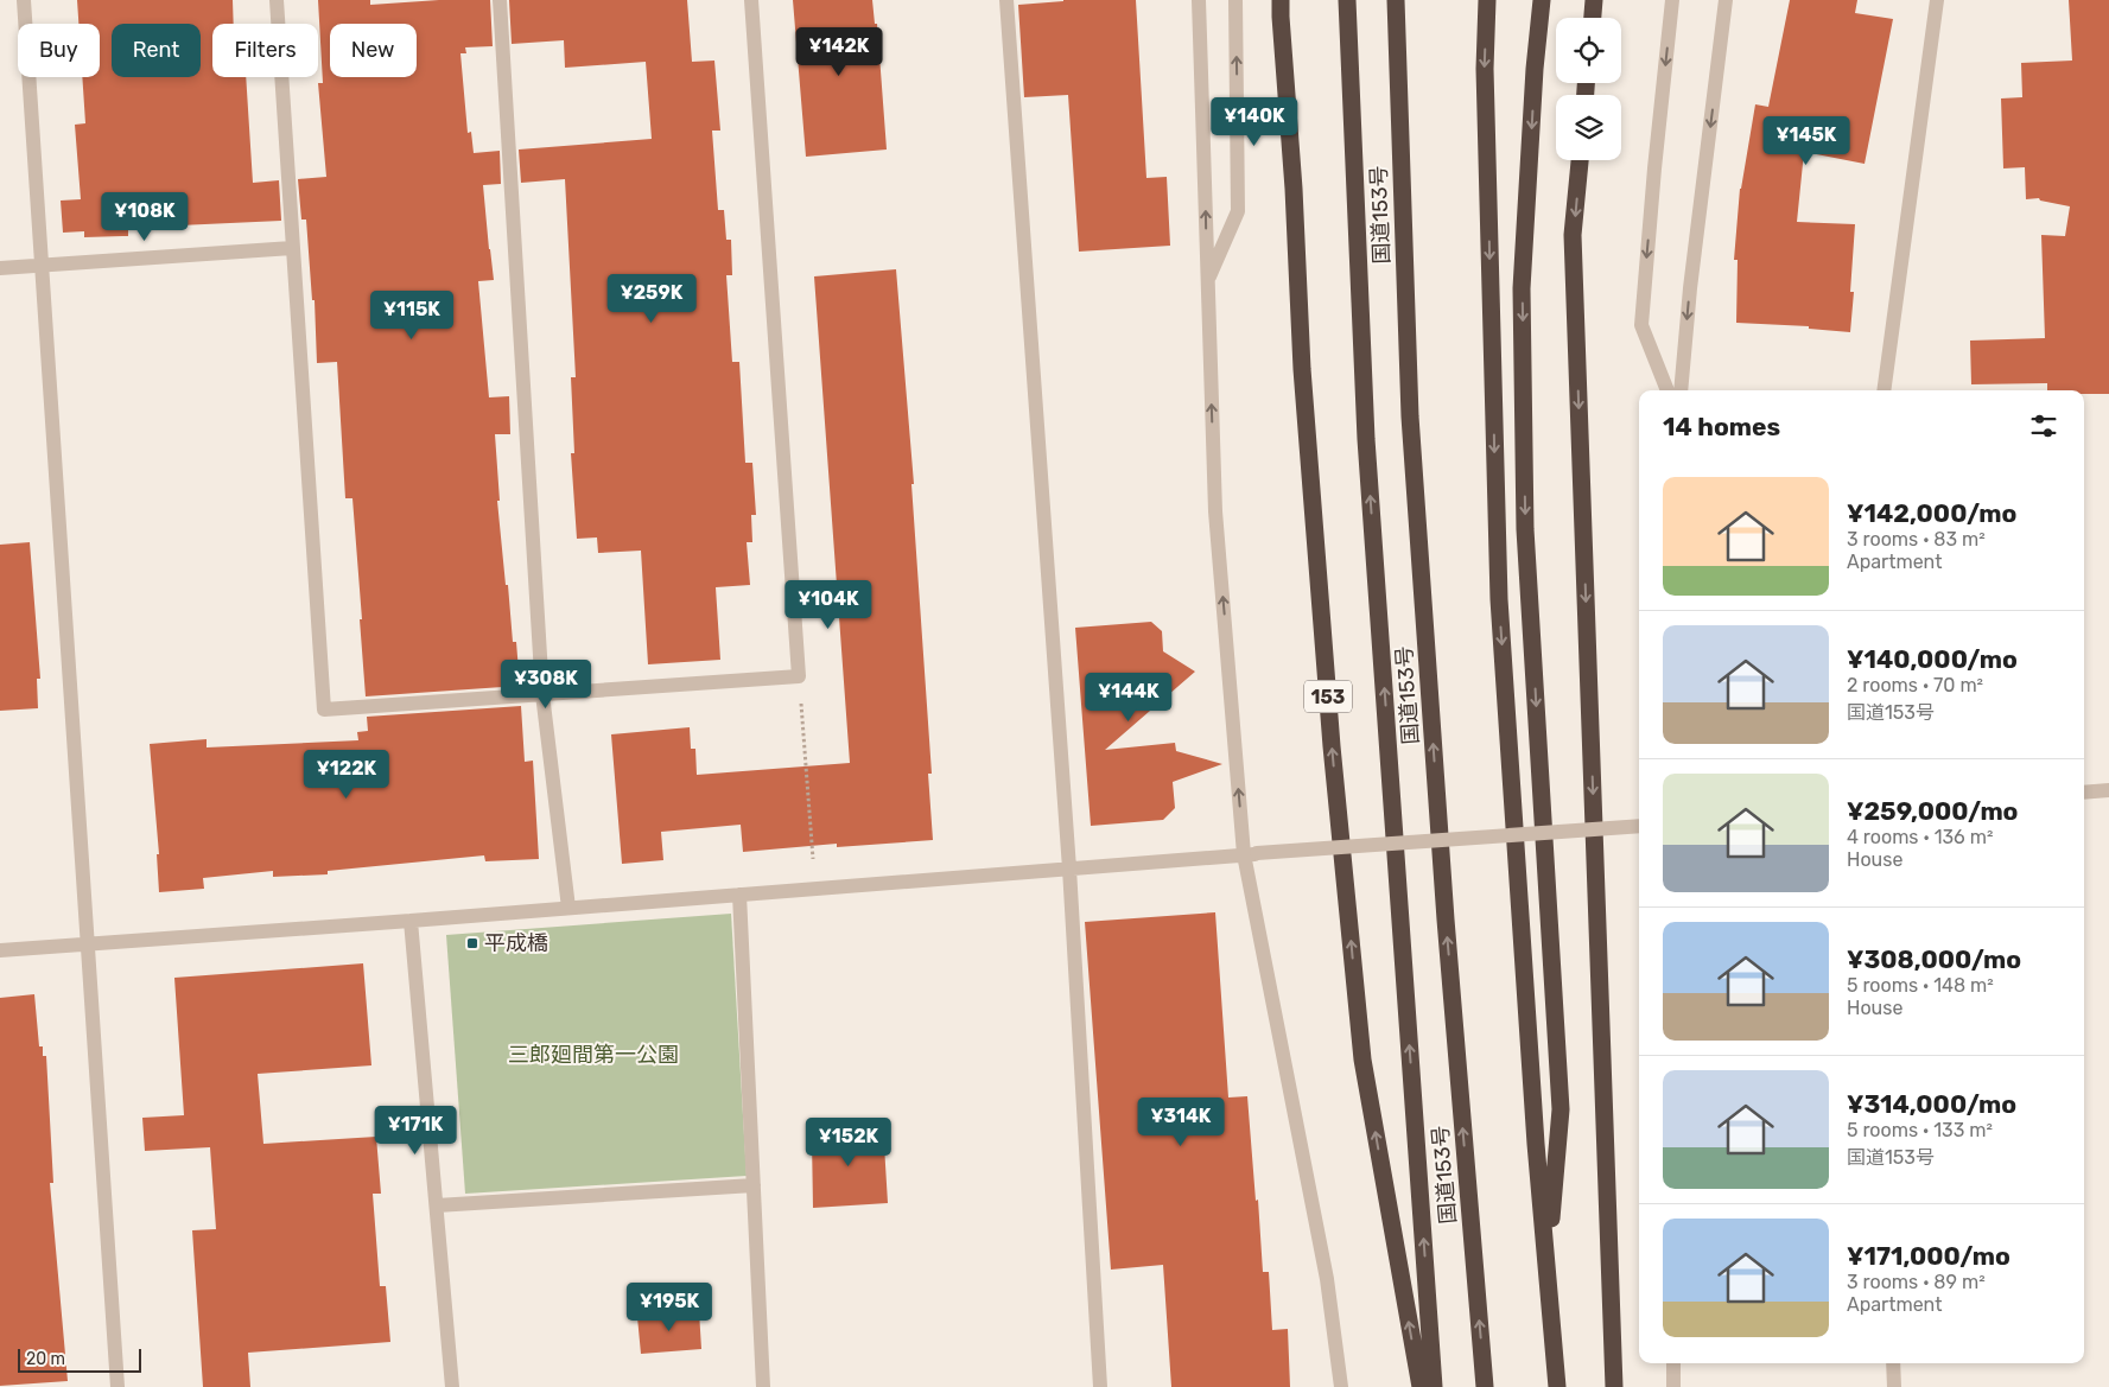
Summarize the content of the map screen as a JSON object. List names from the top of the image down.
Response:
{
  "streets": {
    "highway": ["国道153号", "153"]
  },
  "parks": ["三郎廻間第一公園"],
  "places": {
    "transit": ["平成橋"]
  },
  "scale_bar": "20 m",
  "page": {
    "chip": [
      "Buy",
      "Rent",
      "Filters",
      "New"
    ],
    "price": [
      "¥142K",
      "¥140K",
      "¥145K",
      "¥108K",
      "¥259K",
      "¥115K",
      "¥104K",
      "¥308K",
      "¥144K",
      "¥122K",
      "¥314K",
      "¥171K",
      "¥152K",
      "¥195K"
    ],
    "heading": "14 homes",
    "list": [
      {
        "name": "¥142,000/mo",
        "note": "3 rooms · 83 m² · Apartment"
      },
      {
        "name": "¥140,000/mo",
        "note": "2 rooms · 70 m² · 国道153号"
      },
      {
        "name": "¥259,000/mo",
        "note": "4 rooms · 136 m² · House"
      },
      {
        "name": "¥308,000/mo",
        "note": "5 rooms · 148 m² · House"
      },
      {
        "name": "¥314,000/mo",
        "note": "5 rooms · 133 m² · 国道153号"
      },
      {
        "name": "¥171,000/mo",
        "note": "3 rooms · 89 m² · Apartment"
      }
    ],
    "scale": "20 m"
  }
}
